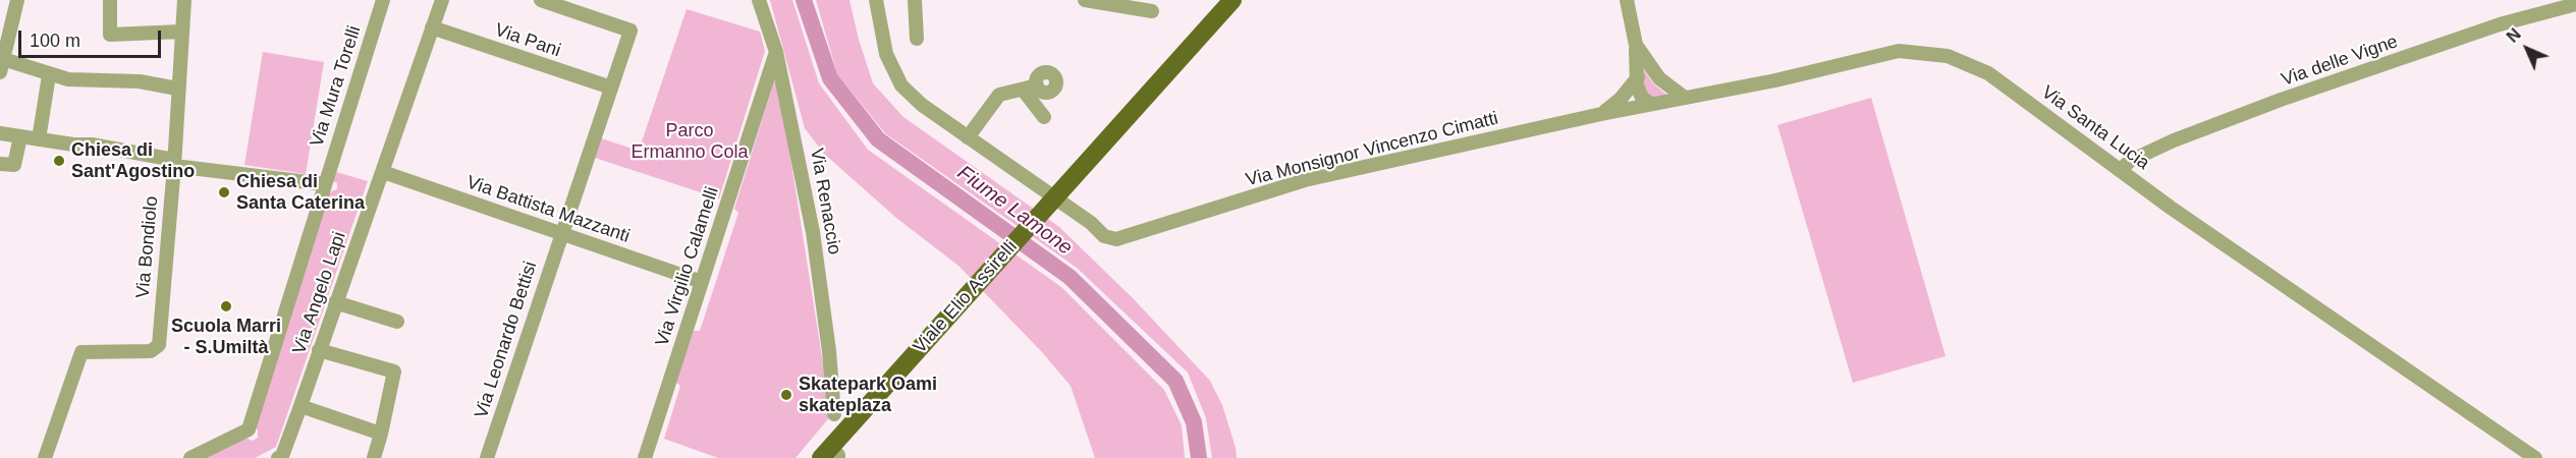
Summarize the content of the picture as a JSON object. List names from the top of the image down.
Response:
{
  "streets": {
    "main road": ["Viale Elio Assirelli"],
    "street": [
      "Via Pani",
      "Via delle Vigne",
      "Via Mura Torelli",
      "Via Santa Lucia",
      "Via Monsignor Vincenzo Cimatti",
      "Via Renaccio",
      "Via Battista Mazzanti",
      "Via Bondiolo",
      "Via Virgilio Calamelli",
      "Via Angelo Lapi",
      "Via Leonardo Bettisi"
    ]
  },
  "crossings": [
    ["Via Pani", "Via Angelo Lapi"],
    ["Via Pani", "Via Leonardo Bettisi"],
    ["Via delle Vigne", "Via Santa Lucia"],
    ["Via Santa Lucia", "Via Monsignor Vincenzo Cimatti"],
    ["Via Renaccio", "Via Virgilio Calamelli"],
    ["Via Battista Mazzanti", "Via Virgilio Calamelli"],
    ["Via Battista Mazzanti", "Via Angelo Lapi"],
    ["Via Battista Mazzanti", "Via Leonardo Bettisi"]
  ],
  "water": ["Fiume Lamone"],
  "parks": ["Parco Ermanno Cola"],
  "places": [
    "Chiesa di Sant'Agostino",
    "Chiesa di Santa Caterina",
    "Scuola Marri - S.Umiltà",
    "Skatepark Oami skateplaza"
  ],
  "scale_bar": "100 m",
  "north": "top left"
}
